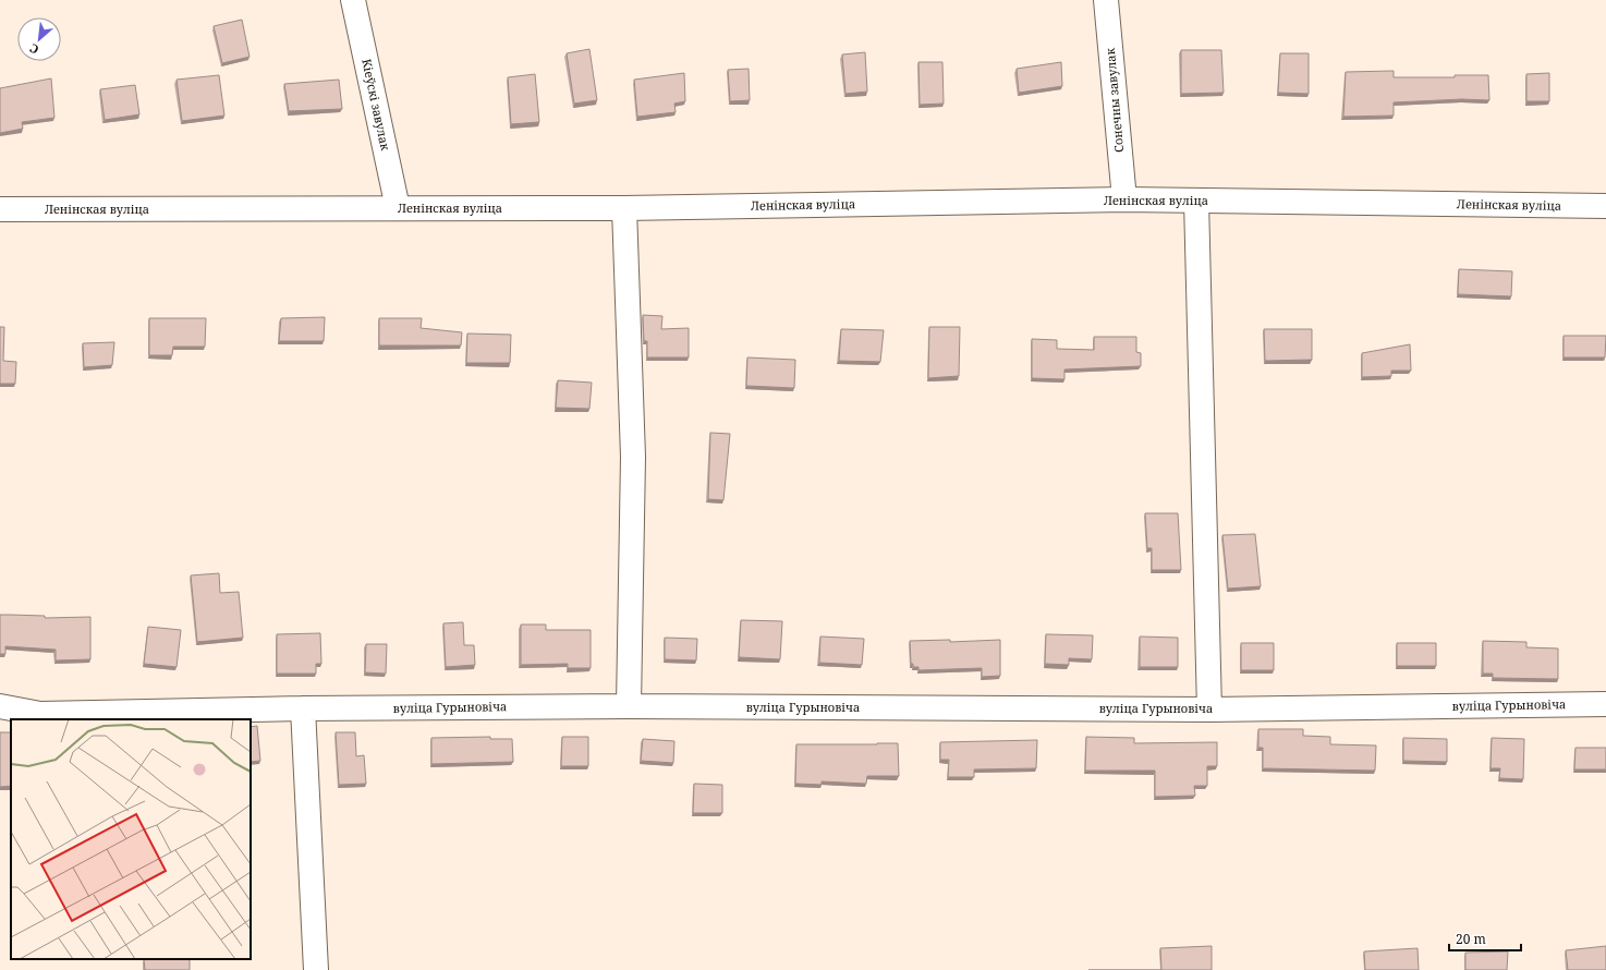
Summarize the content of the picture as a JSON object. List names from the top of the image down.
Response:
{
  "streets": {
    "street": [
      "Сонечны завулак",
      "Кіеўскі завулак",
      "Ленінская вуліца",
      "вуліца Гурыновіча"
    ]
  },
  "crossings": [
    ["Сонечны завулак", "Ленінская вуліца"],
    ["Кіеўскі завулак", "Ленінская вуліца"]
  ],
  "scale_bar": "20 m",
  "north": "bottom left"
}
